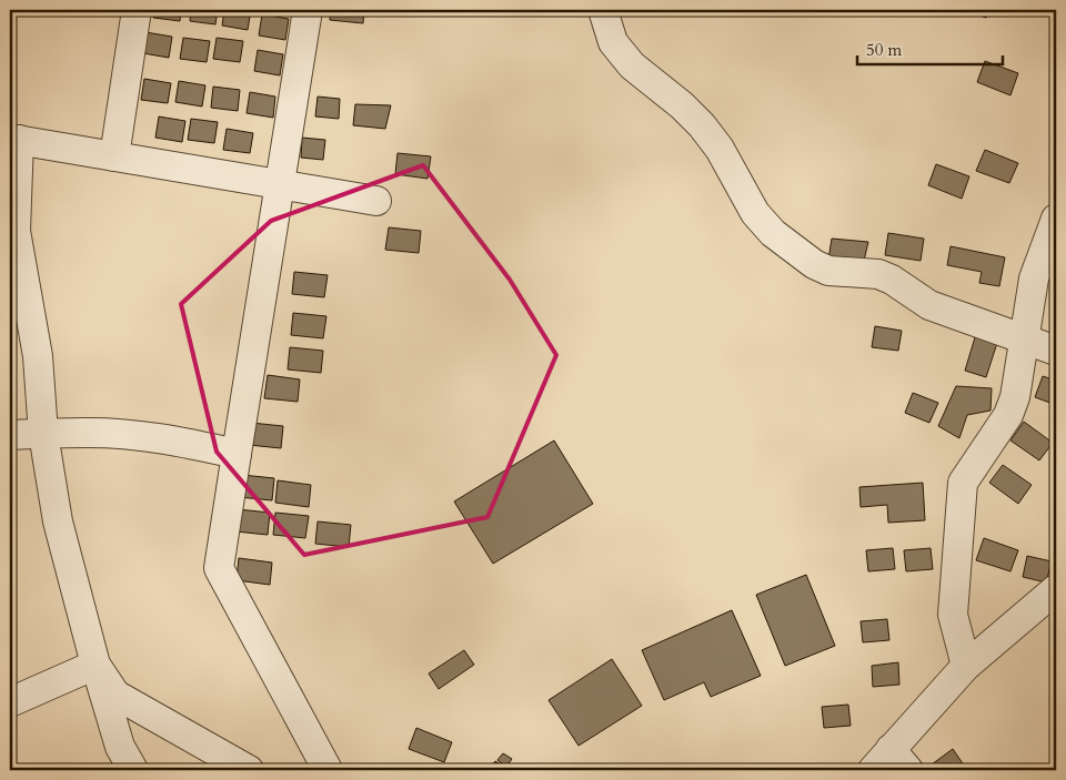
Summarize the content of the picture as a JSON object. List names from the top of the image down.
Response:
{
  "scale_bar": "50 m"
}
